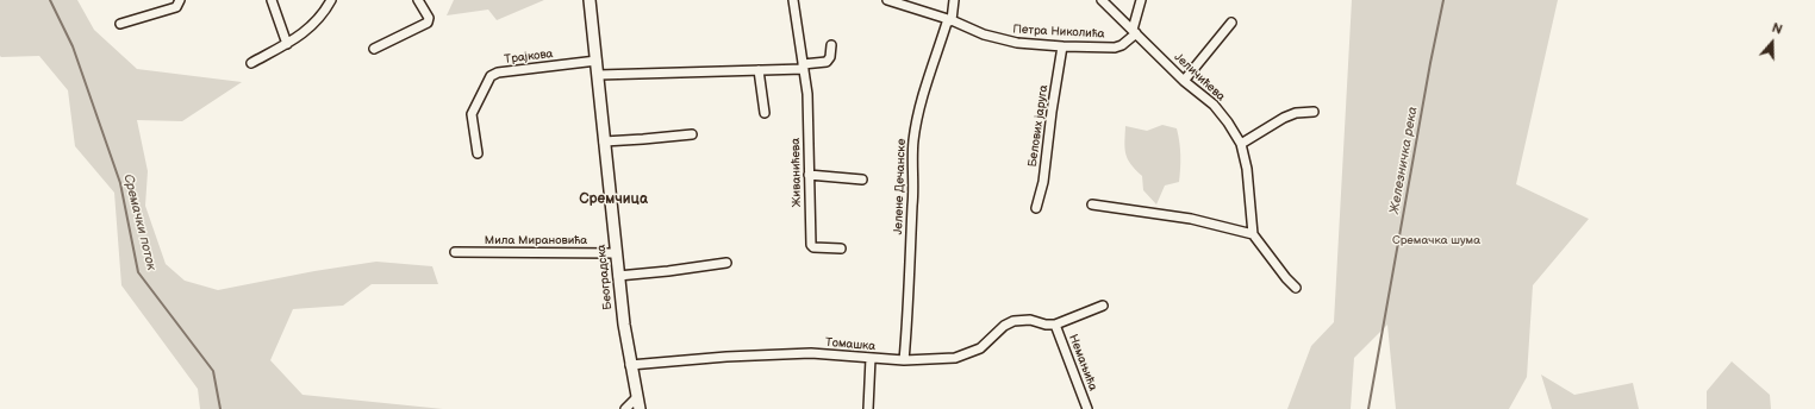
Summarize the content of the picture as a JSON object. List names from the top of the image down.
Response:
{
  "streets": {
    "main road": ["Београдска"],
    "street": [
      "Петра Николића",
      "Трајкова",
      "Јеличићева",
      "Белових јаруга",
      "Живанићева",
      "Јелене Дечанске",
      "Мила Мирановића",
      "Томашка",
      "Немањића"
    ]
  },
  "crossings": [
    ["Петра Николића", "Јеличићева"],
    ["Петра Николића", "Белових јаруга"],
    ["Петра Николића", "Јелене Дечанске"],
    ["Трајкова", "Београдска"],
    ["Јелене Дечанске", "Томашка"],
    ["Мила Мирановића", "Београдска"],
    ["Београдска", "Томашка"],
    ["Томашка", "Немањића"]
  ],
  "districts": ["Сремчица"],
  "water": ["Железничка река", "Сремачки поток"],
  "parks": ["Сремачка шума"],
  "north": "top"
}
